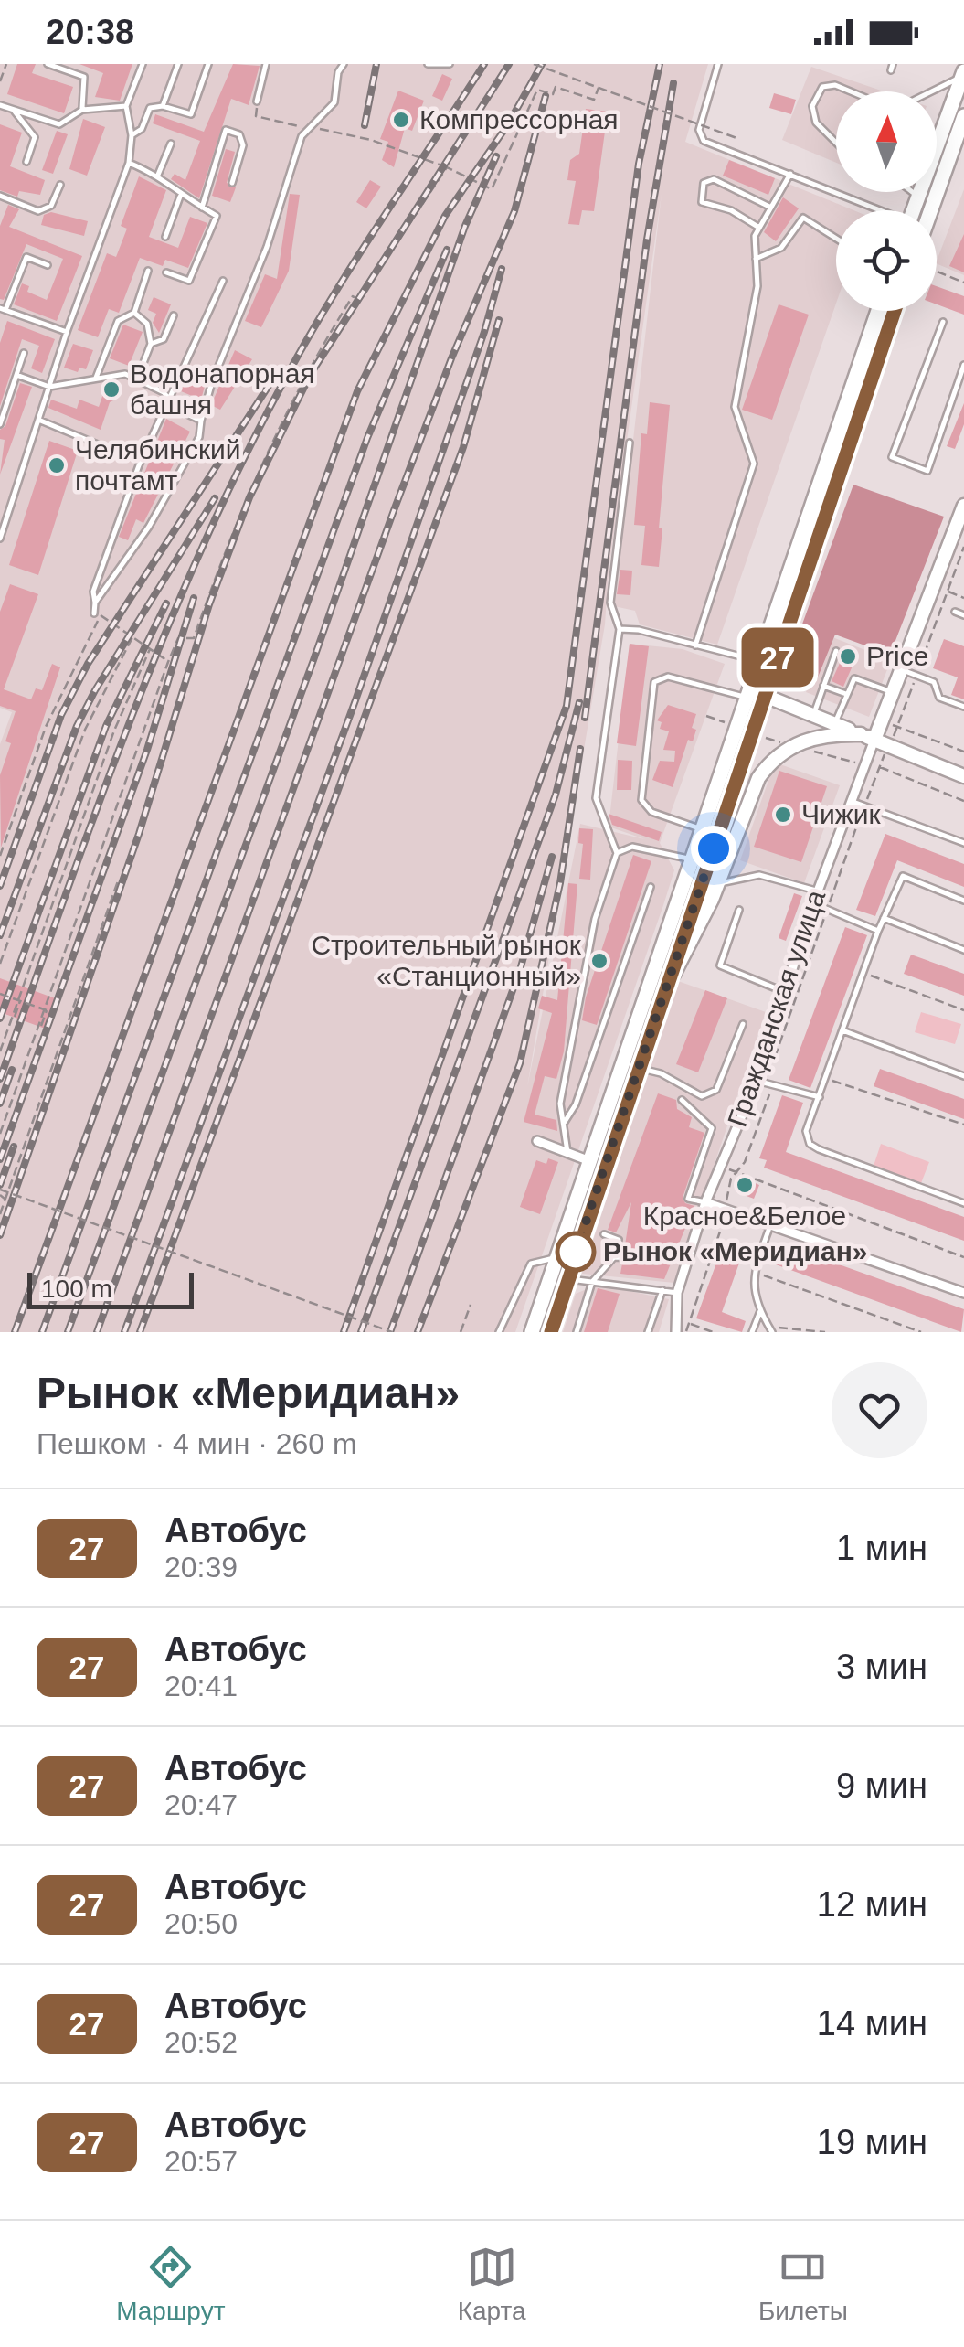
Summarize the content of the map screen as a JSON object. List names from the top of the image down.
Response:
{
  "streets": {
    "street": ["Гражданская улица"]
  },
  "places": [
    "Компрессорная",
    "Водонапорная башня",
    "Челябинский почтамт",
    "Price",
    "Чижик",
    "Строительный рынок «Станционный»",
    "Красное&Белое",
    "Рынок «Меридиан»"
  ],
  "lines": ["bus line 27"],
  "scale_bar": "100 m",
  "north": "top",
  "page": {
    "status": "20:38",
    "on_map": "27",
    "scale": "100 m",
    "heading": ["Рынок «Меридиан»", "Пешком · 4 мин · 260 m"],
    "list": [
      {
        "mark": "27",
        "name": "Автобус",
        "note": "20:39",
        "value": "1 мин"
      },
      {
        "mark": "27",
        "name": "Автобус",
        "note": "20:41",
        "value": "3 мин"
      },
      {
        "mark": "27",
        "name": "Автобус",
        "note": "20:47",
        "value": "9 мин"
      },
      {
        "mark": "27",
        "name": "Автобус",
        "note": "20:50",
        "value": "12 мин"
      },
      {
        "mark": "27",
        "name": "Автобус",
        "note": "20:52",
        "value": "14 мин"
      },
      {
        "mark": "27",
        "name": "Автобус",
        "note": "20:57",
        "value": "19 мин"
      }
    ],
    "tabs": ["Маршрут", "Карта", "Билеты"]
  }
}
